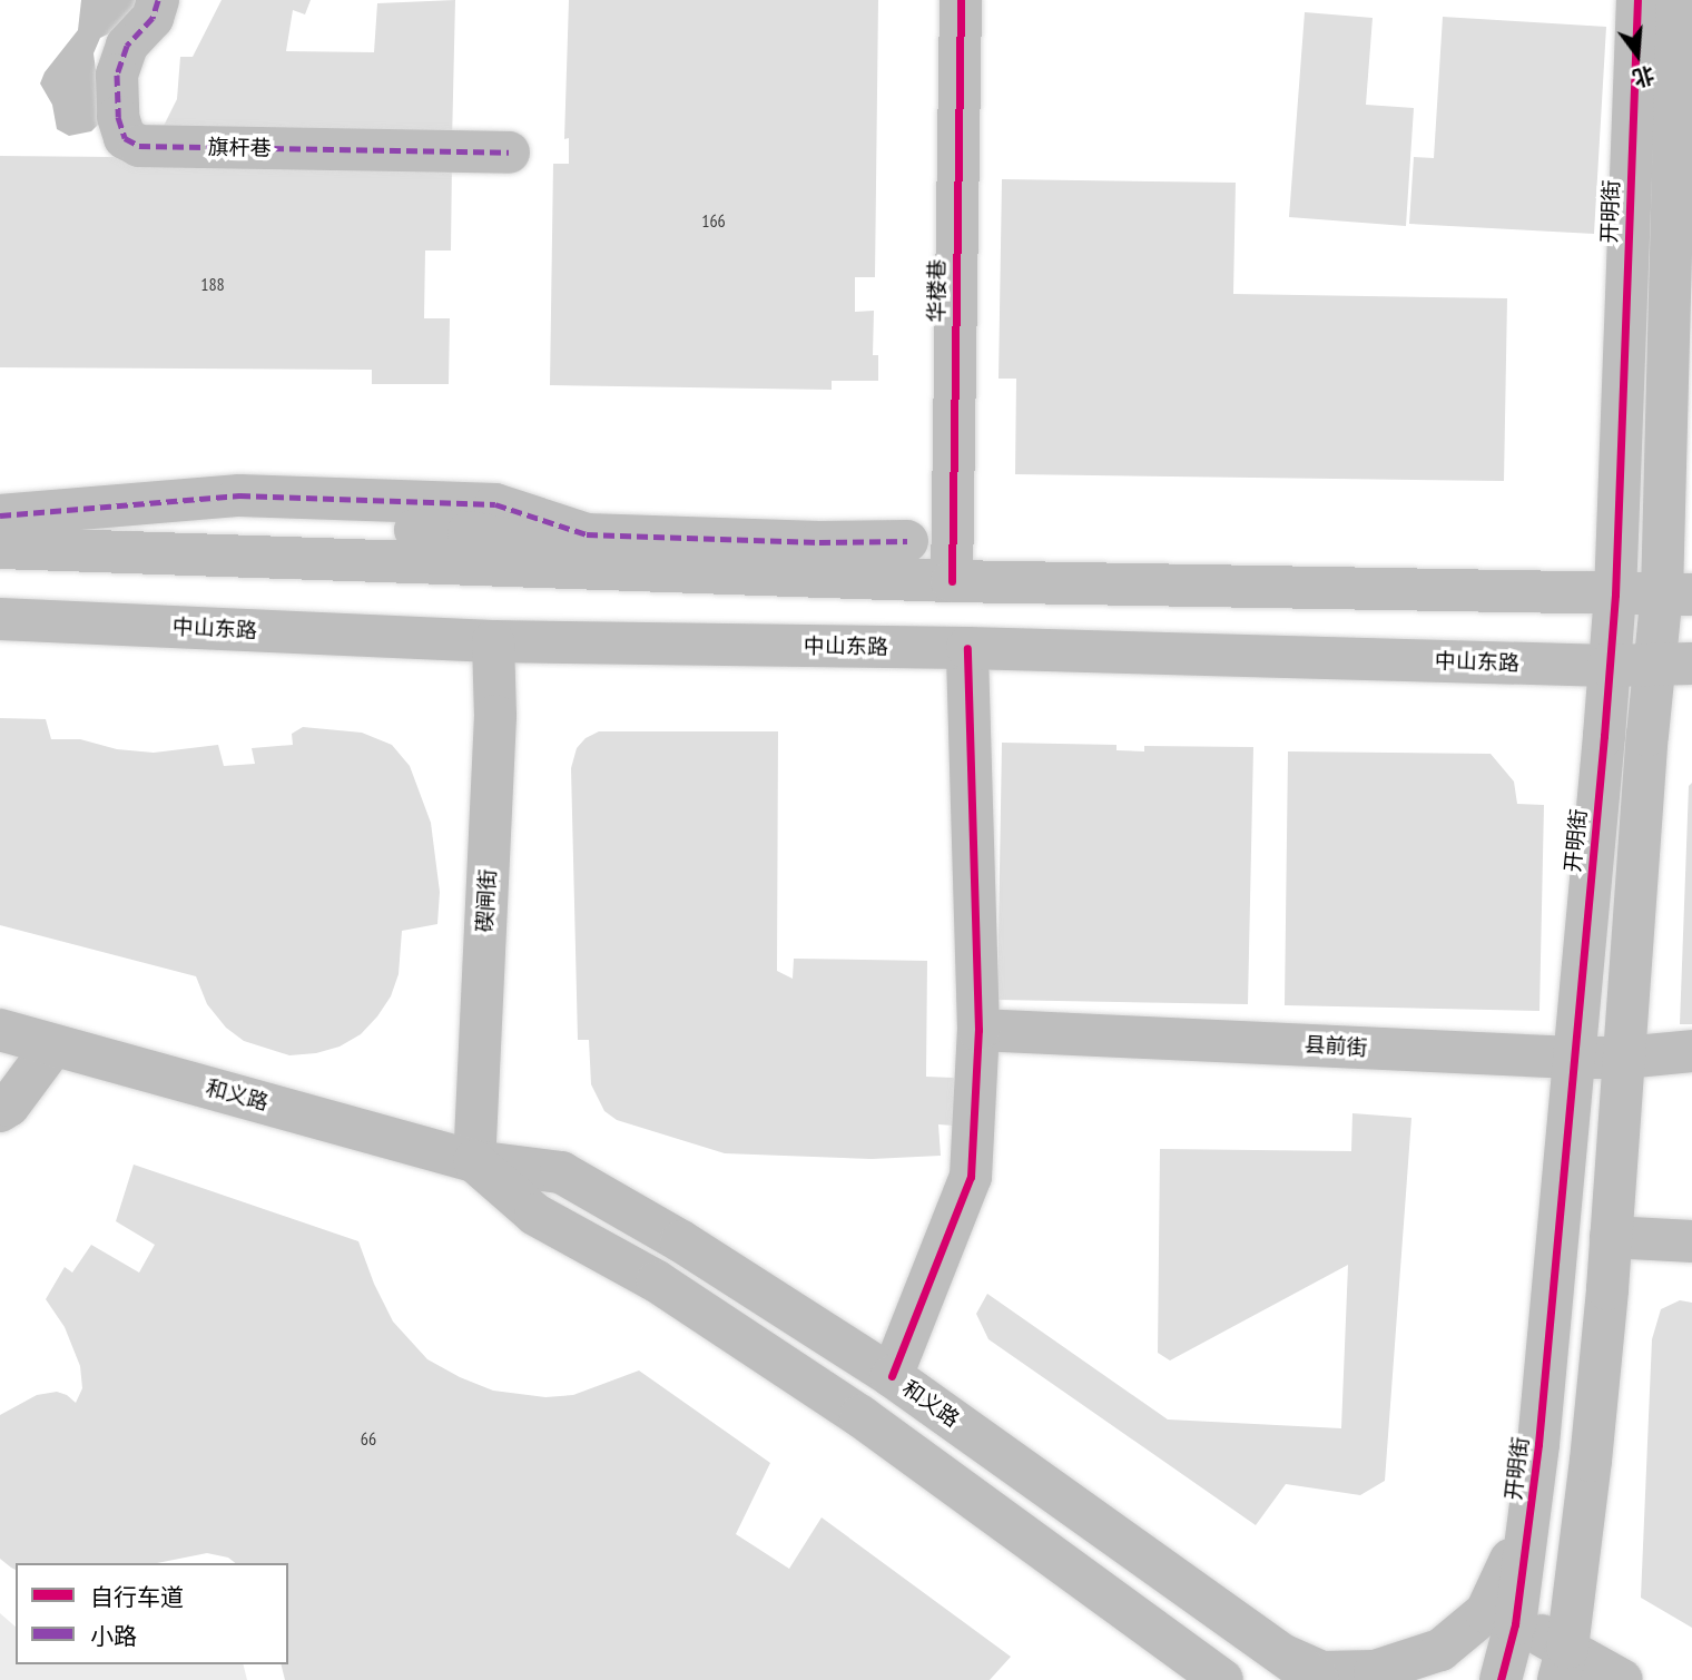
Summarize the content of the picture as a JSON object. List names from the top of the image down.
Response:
{
  "streets": {
    "street": [
      "旗杆巷",
      "开明街",
      "华楼巷",
      "中山东路",
      "碶闸街",
      "县前街",
      "和义路"
    ]
  },
  "crossings": [
    ["开明街", "中山东路"],
    ["开明街", "县前街"],
    ["中山东路", "碶闸街"],
    ["碶闸街", "和义路"]
  ],
  "house_numbers": ["166", "188", "66"],
  "legend": ["自行车道", "小路"],
  "north": "bottom"
}
